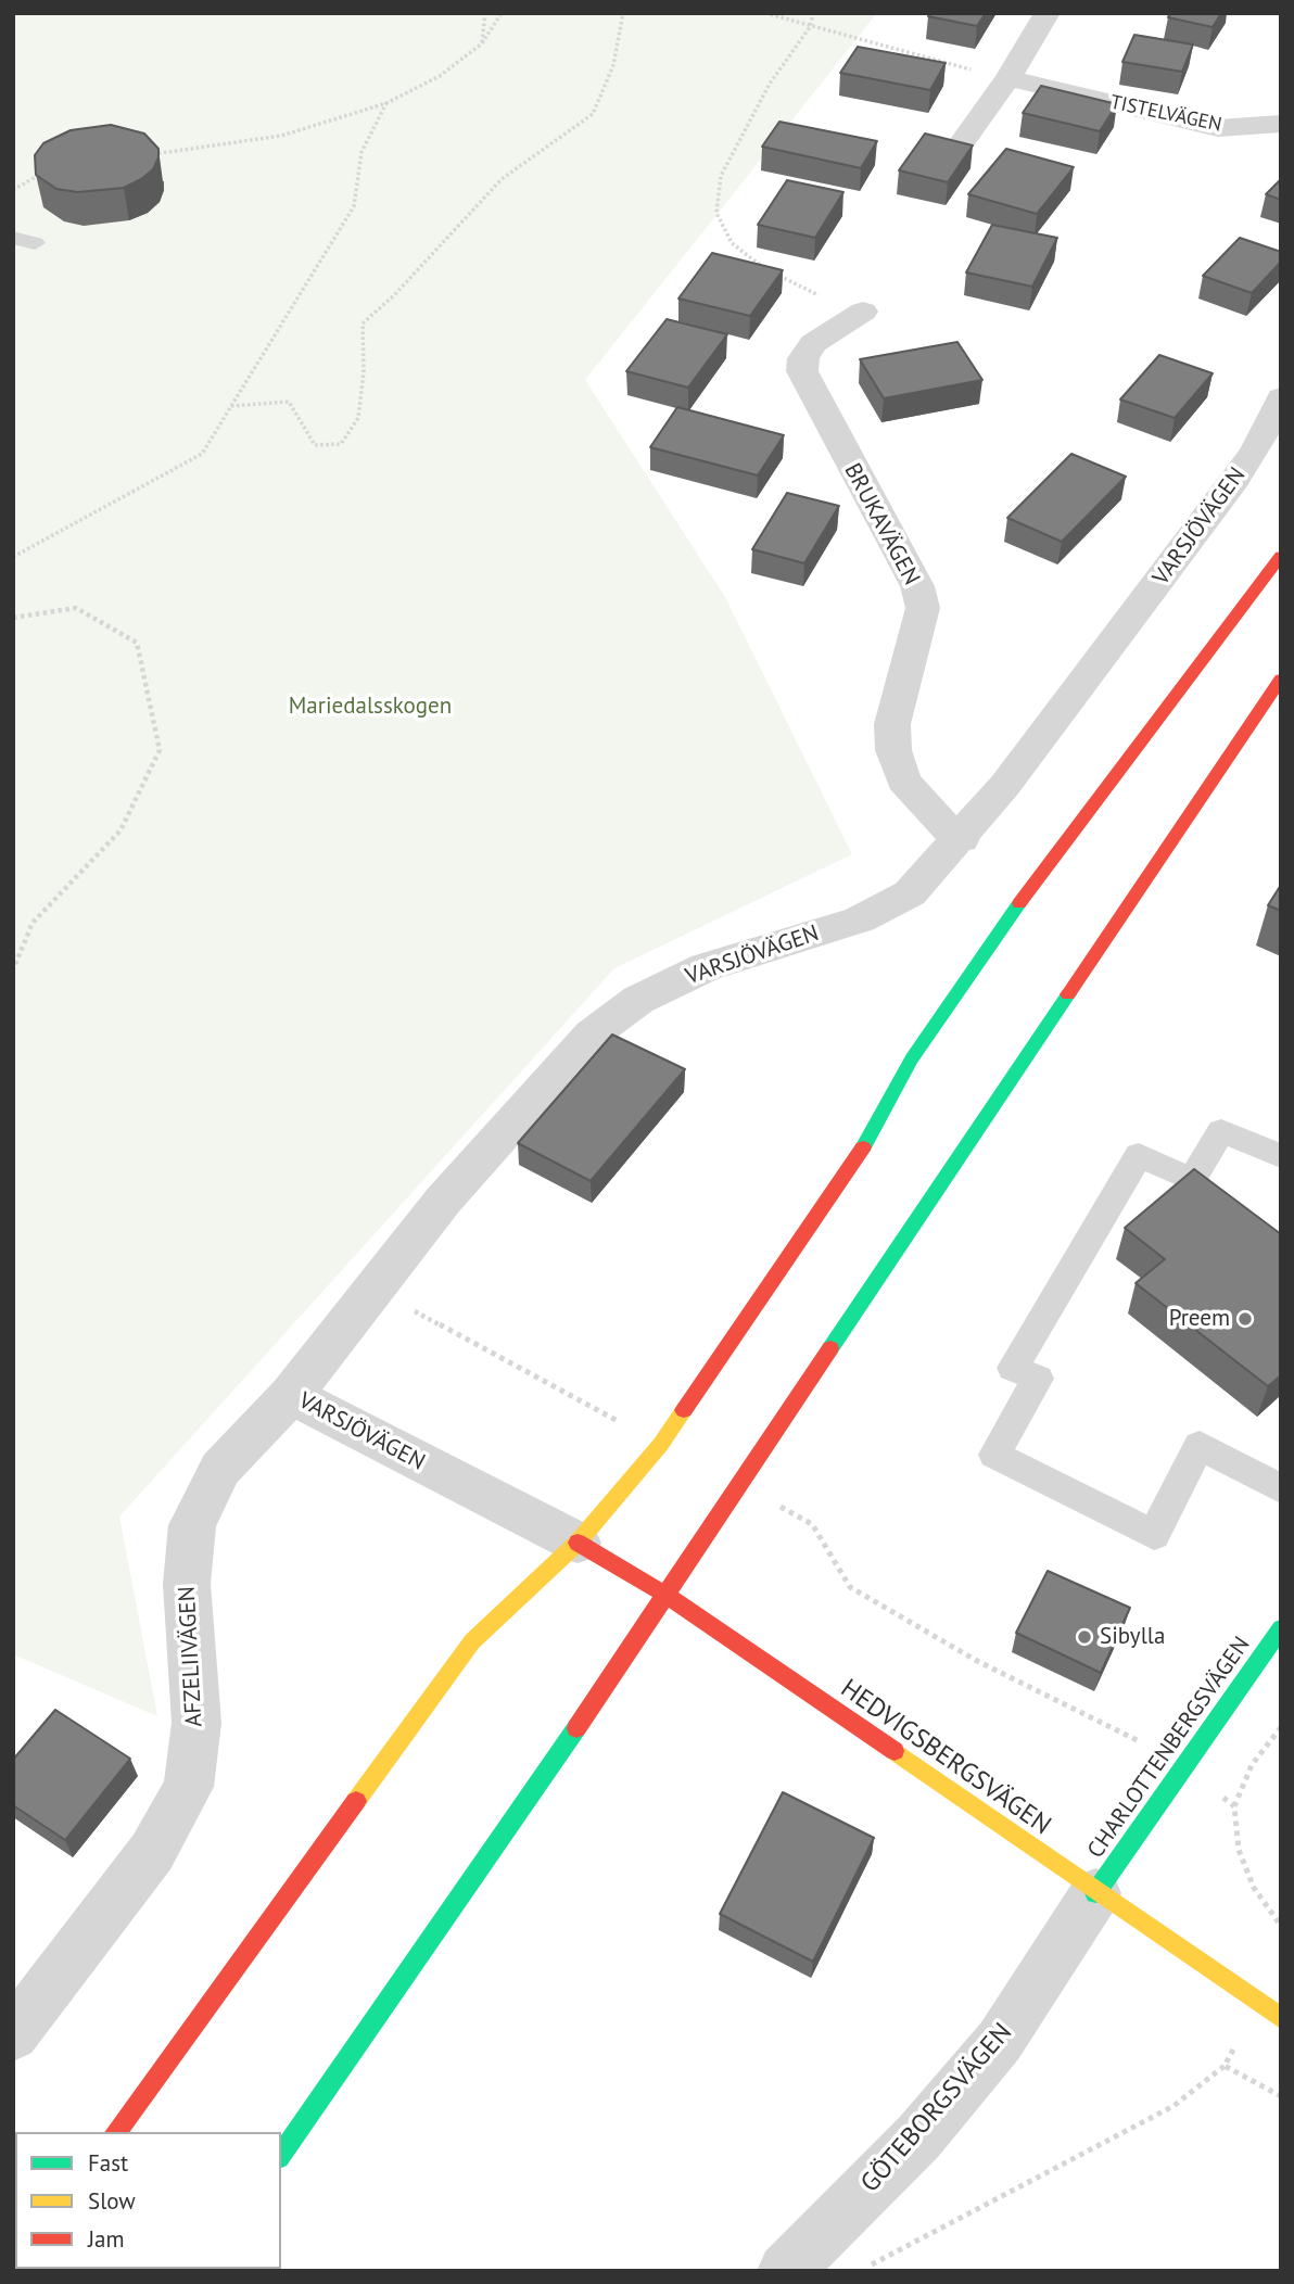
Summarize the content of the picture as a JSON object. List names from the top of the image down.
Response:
{
  "streets": {
    "main road": ["CHARLOTTENBERGSVÄGEN", "HEDVIGSBERGSVÄGEN"],
    "street": [
      "TISTELVÄGEN",
      "BRUKAVÄGEN",
      "VARSJÖVÄGEN",
      "AFZELIIVÄGEN",
      "GÖTEBORGSVÄGEN"
    ]
  },
  "crossings": [
    ["BRUKAVÄGEN", "VARSJÖVÄGEN"],
    ["VARSJÖVÄGEN", "AFZELIIVÄGEN"],
    ["VARSJÖVÄGEN", "HEDVIGSBERGSVÄGEN"],
    ["CHARLOTTENBERGSVÄGEN", "HEDVIGSBERGSVÄGEN"],
    ["CHARLOTTENBERGSVÄGEN", "GÖTEBORGSVÄGEN"],
    ["HEDVIGSBERGSVÄGEN", "GÖTEBORGSVÄGEN"]
  ],
  "parks": ["Mariedalsskogen"],
  "places": ["Preem", "Sibylla"],
  "legend": ["Fast", "Slow", "Jam"]
}
